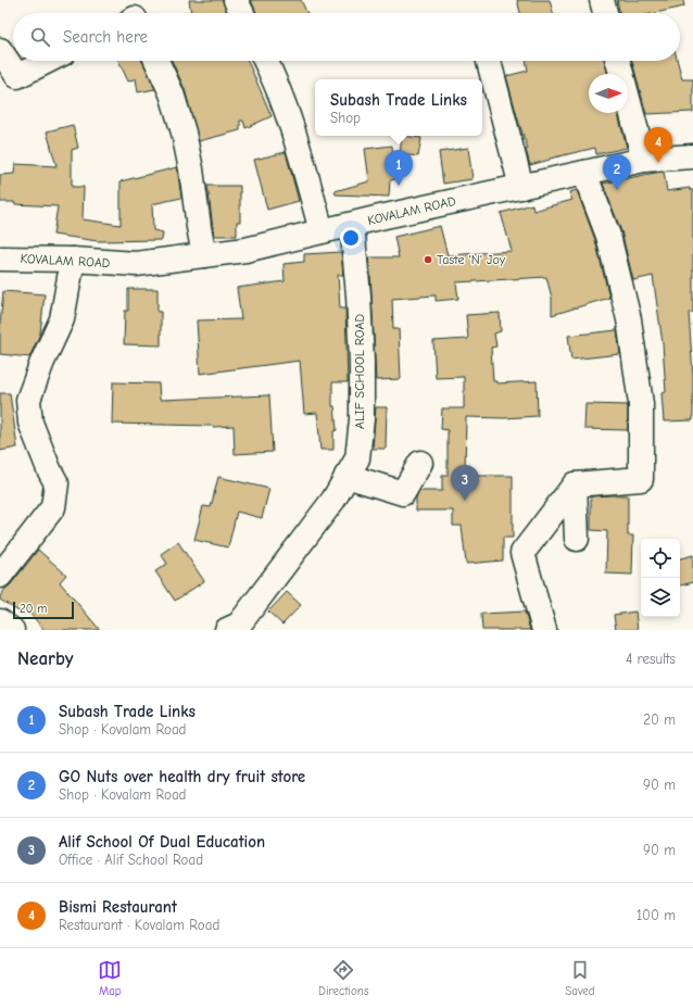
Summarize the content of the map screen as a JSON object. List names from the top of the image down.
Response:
{
  "streets": {
    "street": ["KOVALAM ROAD", "ALIF SCHOOL ROAD"]
  },
  "crossings": [
    ["KOVALAM ROAD", "ALIF SCHOOL ROAD"]
  ],
  "places": ["Taste 'N' Joy"],
  "scale_bar": "20 m",
  "north": "right",
  "page": {
    "search": "Search here",
    "popup": ["Subash Trade Links", "Shop"],
    "pins": [
      "4",
      "1",
      "2",
      "3"
    ],
    "scale": "20 m",
    "heading": ["Nearby", "4 results"],
    "list": [
      {
        "mark": "1",
        "name": "Subash Trade Links",
        "note": "Shop · Kovalam Road",
        "value": "20 m"
      },
      {
        "mark": "2",
        "name": "GO Nuts over health dry fruit store",
        "note": "Shop · Kovalam Road",
        "value": "90 m"
      },
      {
        "mark": "3",
        "name": "Alif School Of Dual Education",
        "note": "Office · Alif School Road",
        "value": "90 m"
      },
      {
        "mark": "4",
        "name": "Bismi Restaurant",
        "note": "Restaurant · Kovalam Road",
        "value": "100 m"
      }
    ],
    "nav": ["Map", "Directions", "Saved"]
  }
}
